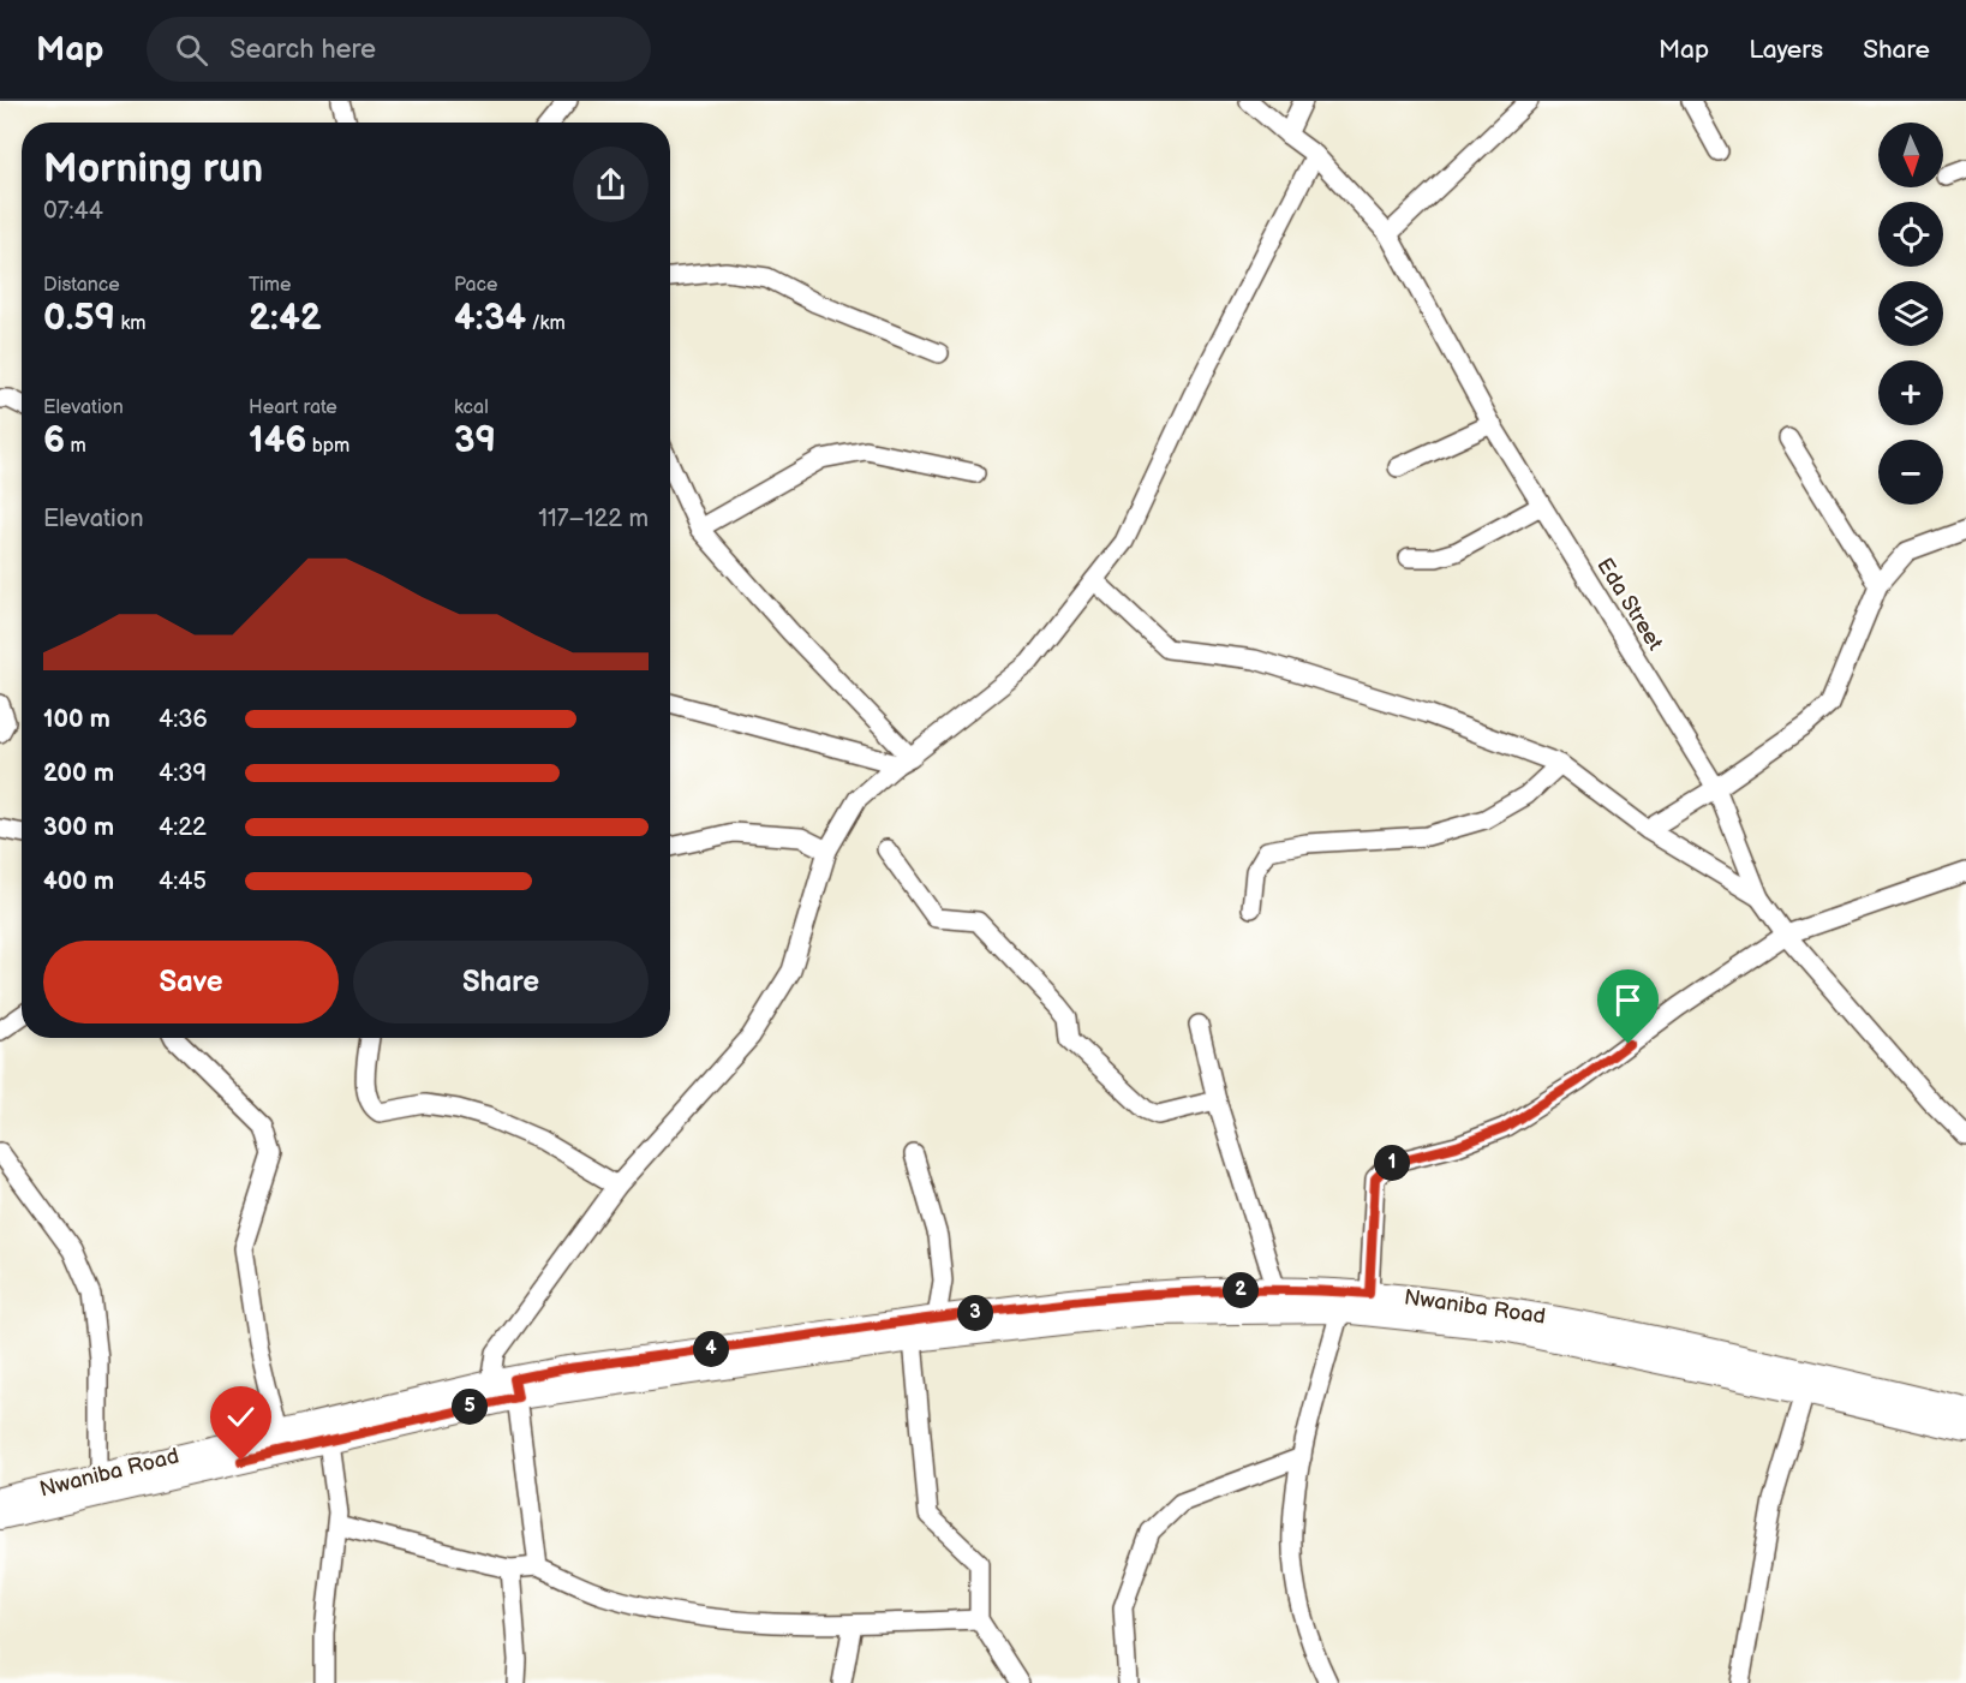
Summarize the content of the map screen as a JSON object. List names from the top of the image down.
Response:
{
  "streets": {
    "main road": ["Nwaniba Road"],
    "street": ["Eda Street"]
  },
  "north": "bottom",
  "page": {
    "header": "Map",
    "search": "Search here",
    "nav": ["Map", "Layers", "Share"],
    "map_buttons": ["+", "−"],
    "heading": ["Morning run", "07:44"],
    "stats": [
      ["Distance", "0.59 km"],
      ["Time", "2:42"],
      ["Pace", "4:34 /km"],
      ["Elevation", "6 m"],
      ["Heart rate", "146 bpm"],
      ["kcal", "39"]
    ],
    "chart": ["Elevation", "117–122 m"],
    "list": [
      {
        "name": "100 m",
        "note": "4:36"
      },
      {
        "name": "200 m",
        "note": "4:39"
      },
      {
        "name": "300 m",
        "note": "4:22"
      },
      {
        "name": "400 m",
        "note": "4:45"
      }
    ],
    "buttons": ["Save", "Share"],
    "pins": [
      "1",
      "2",
      "3",
      "4",
      "5"
    ]
  }
}
